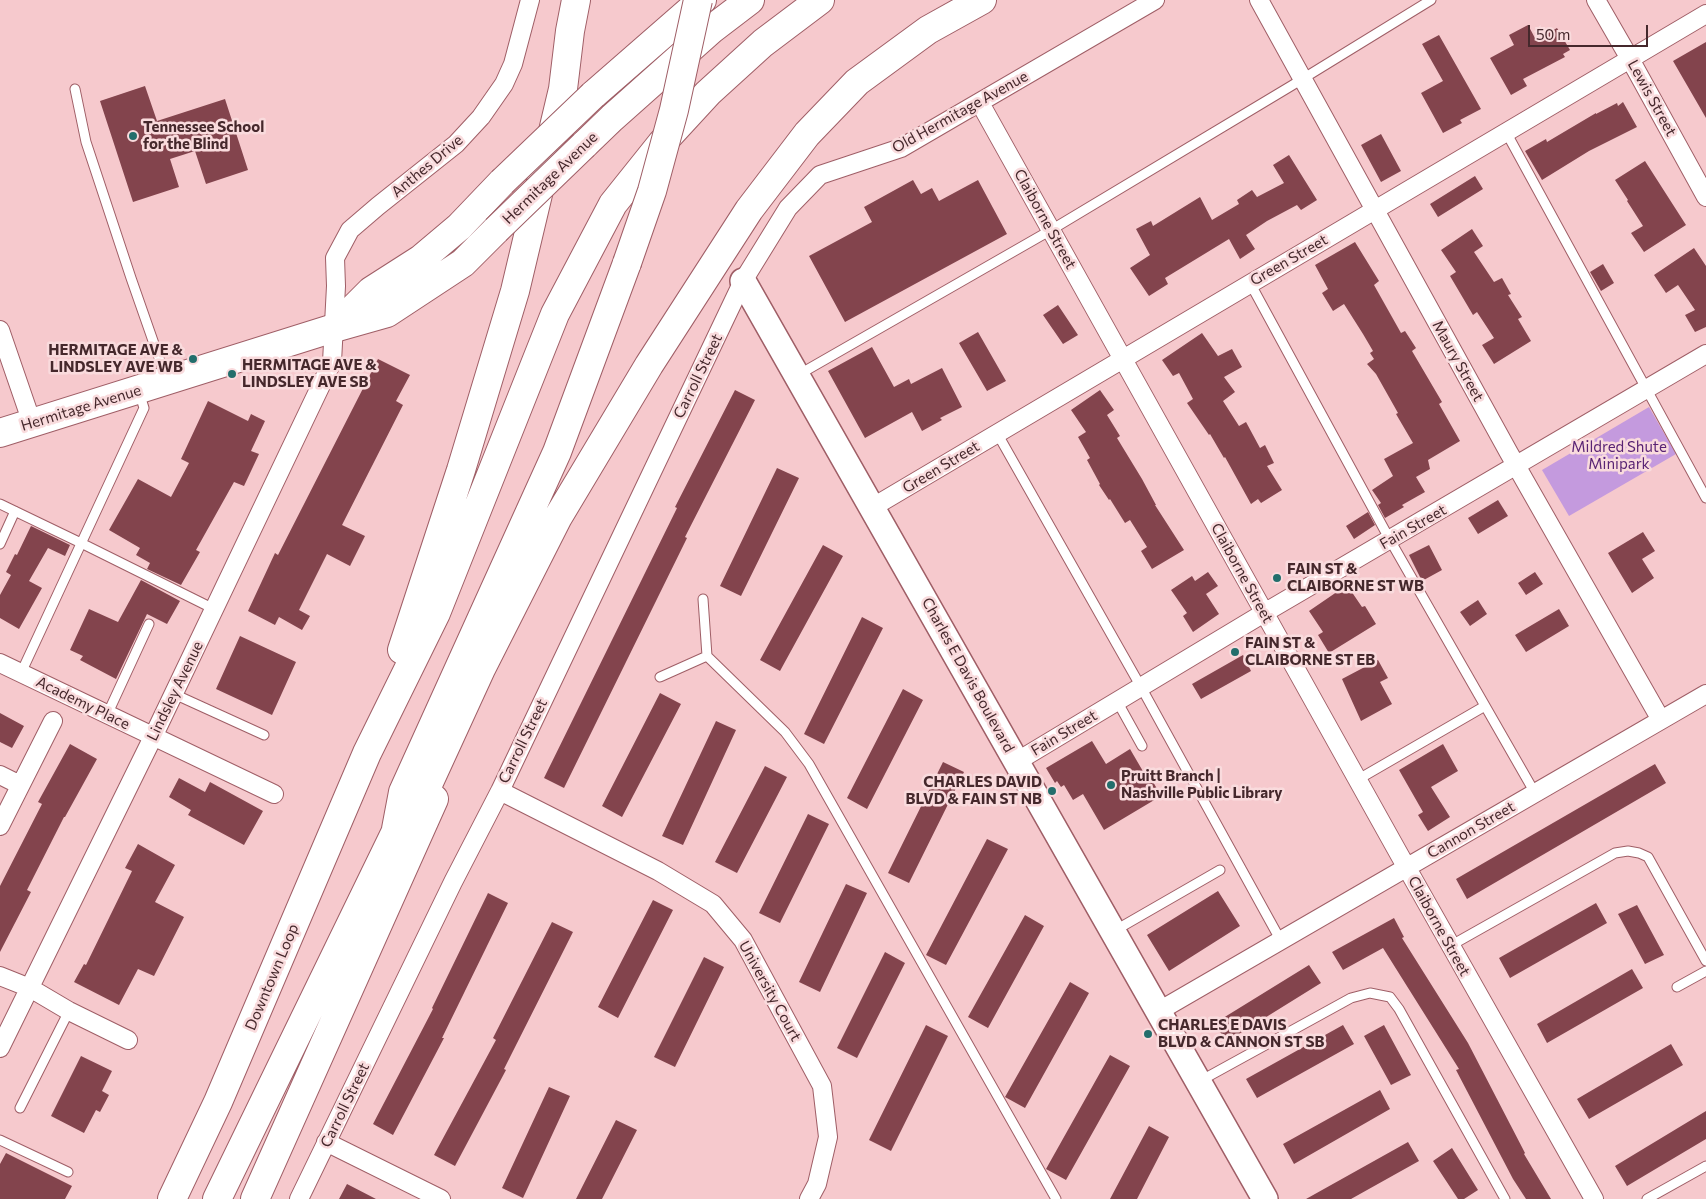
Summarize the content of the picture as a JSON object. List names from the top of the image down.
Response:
{
  "streets": {
    "main road": ["Hermitage Avenue", "Downtown Loop"],
    "street": [
      "Lewis Street",
      "Old Hermitage Avenue",
      "Anthes Drive",
      "Claiborne Street",
      "Green Street",
      "Maury Street",
      "Carroll Street",
      "Fain Street",
      "Charles E Davis Boulevard",
      "Lindsley Avenue",
      "Academy Place",
      "Cannon Street",
      "University Court"
    ]
  },
  "crossings": [
    ["Lewis Street", "Green Street"],
    ["Old Hermitage Avenue", "Claiborne Street"],
    ["Old Hermitage Avenue", "Carroll Street"],
    ["Old Hermitage Avenue", "Charles E Davis Boulevard"],
    ["Anthes Drive", "Hermitage Avenue"],
    ["Anthes Drive", "Lindsley Avenue"],
    ["Hermitage Avenue", "Lindsley Avenue"],
    ["Claiborne Street", "Green Street"],
    ["Claiborne Street", "Fain Street"],
    ["Claiborne Street", "Cannon Street"],
    ["Green Street", "Maury Street"],
    ["Green Street", "Charles E Davis Boulevard"],
    ["Maury Street", "Fain Street"],
    ["Maury Street", "Cannon Street"],
    ["Carroll Street", "Charles E Davis Boulevard"],
    ["Carroll Street", "University Court"],
    ["Fain Street", "Charles E Davis Boulevard"],
    ["Charles E Davis Boulevard", "Cannon Street"],
    ["Lindsley Avenue", "Academy Place"]
  ],
  "parks": ["Mildred Shute Minipark"],
  "places": [
    "Tennessee School for the Blind",
    "HERMITAGE AVE & LINDSLEY AVE WB",
    "HERMITAGE AVE & LINDSLEY AVE SB",
    "FAIN ST & CLAIBORNE ST WB",
    "FAIN ST & CLAIBORNE ST EB",
    "Pruitt Branch | Nashville Public Library",
    "CHARLES DAVID BLVD & FAIN ST NB",
    "CHARLES E DAVIS BLVD & CANNON ST SB"
  ],
  "scale_bar": "50 m"
}
